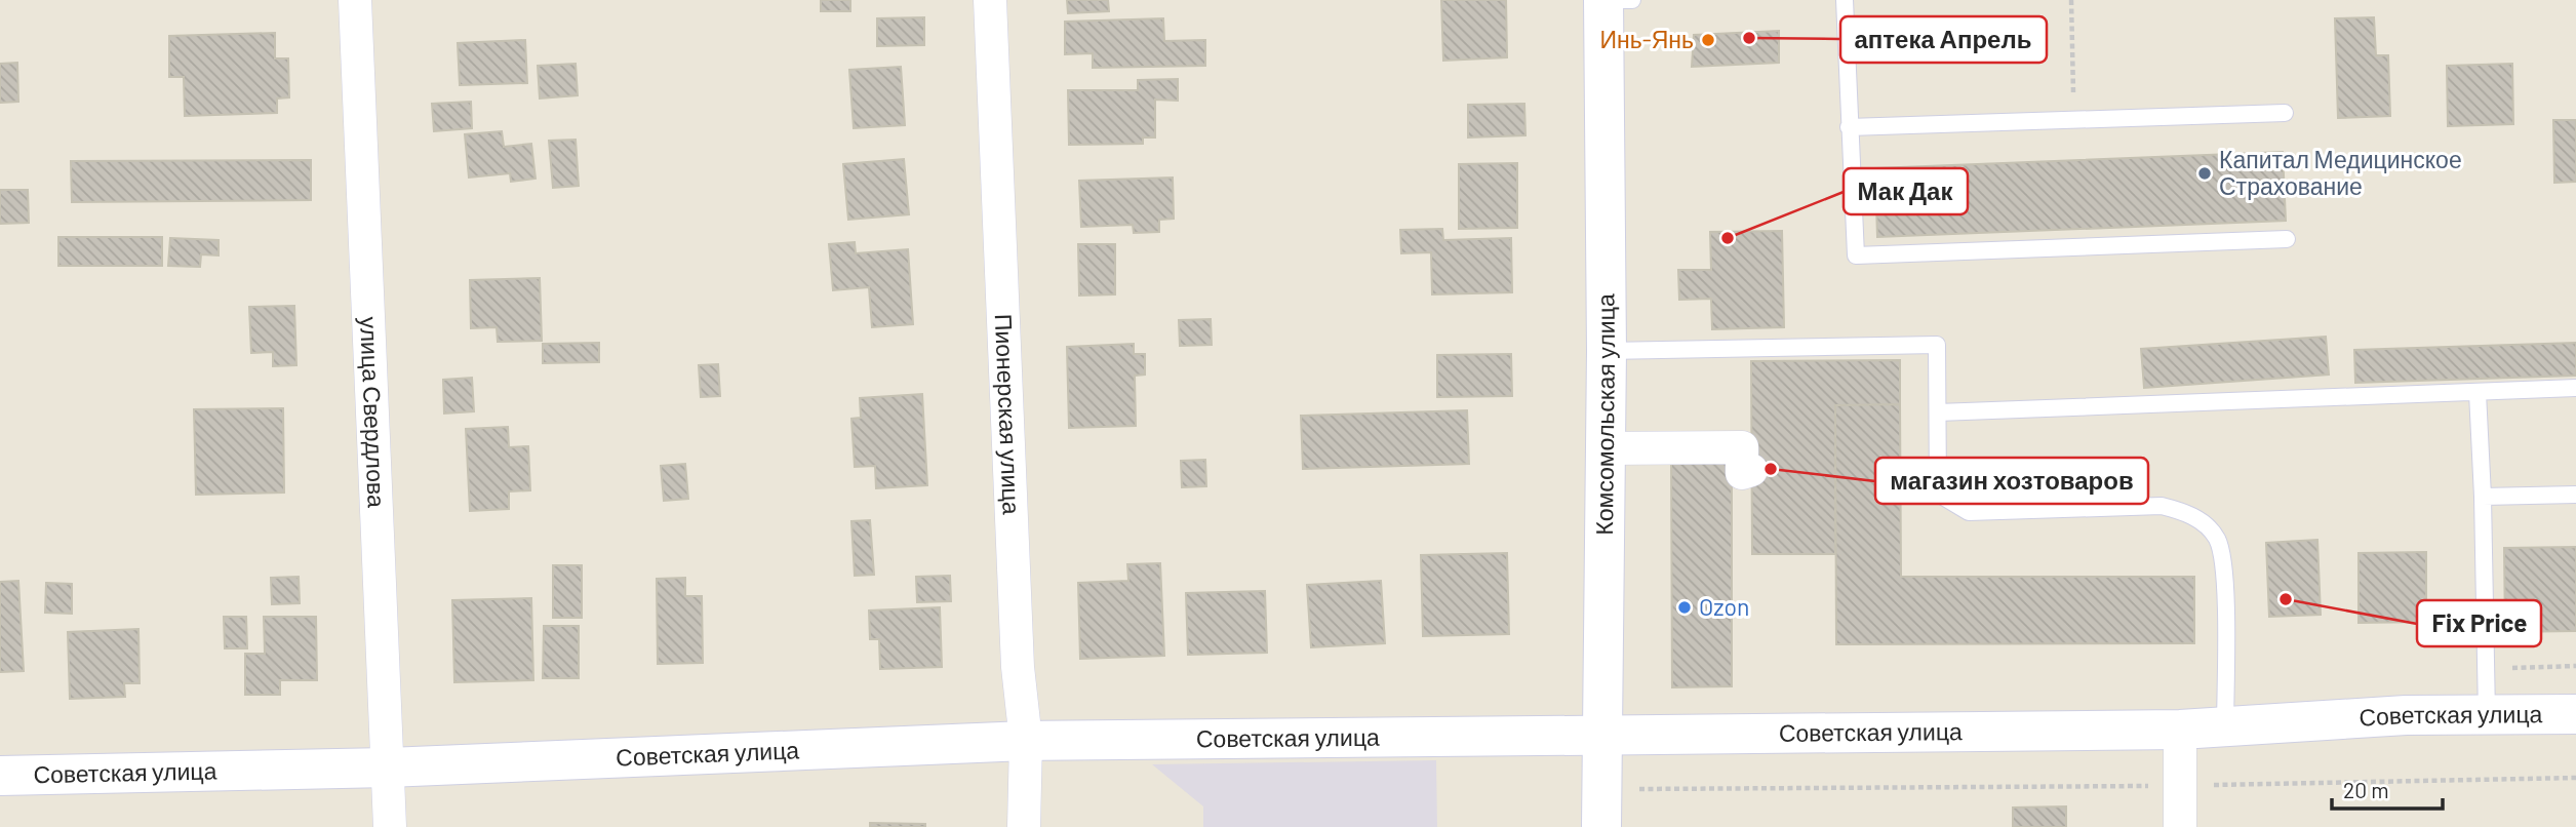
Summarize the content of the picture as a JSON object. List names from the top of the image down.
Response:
{
  "streets": {
    "street": [
      "улица Свердлова",
      "Пионерская улица",
      "Комсомольская улица",
      "Советская улица"
    ]
  },
  "crossings": [
    ["улица Свердлова", "Советская улица"],
    ["Пионерская улица", "Советская улица"],
    ["Комсомольская улица", "Советская улица"]
  ],
  "places": [
    "аптека Апрель",
    "Инь-Янь",
    "Капитал Медицинское Страхование",
    "Мак Дак",
    "магазин хозтоваров",
    "Fix Price",
    "Ozon"
  ],
  "scale_bar": "20 m"
}
